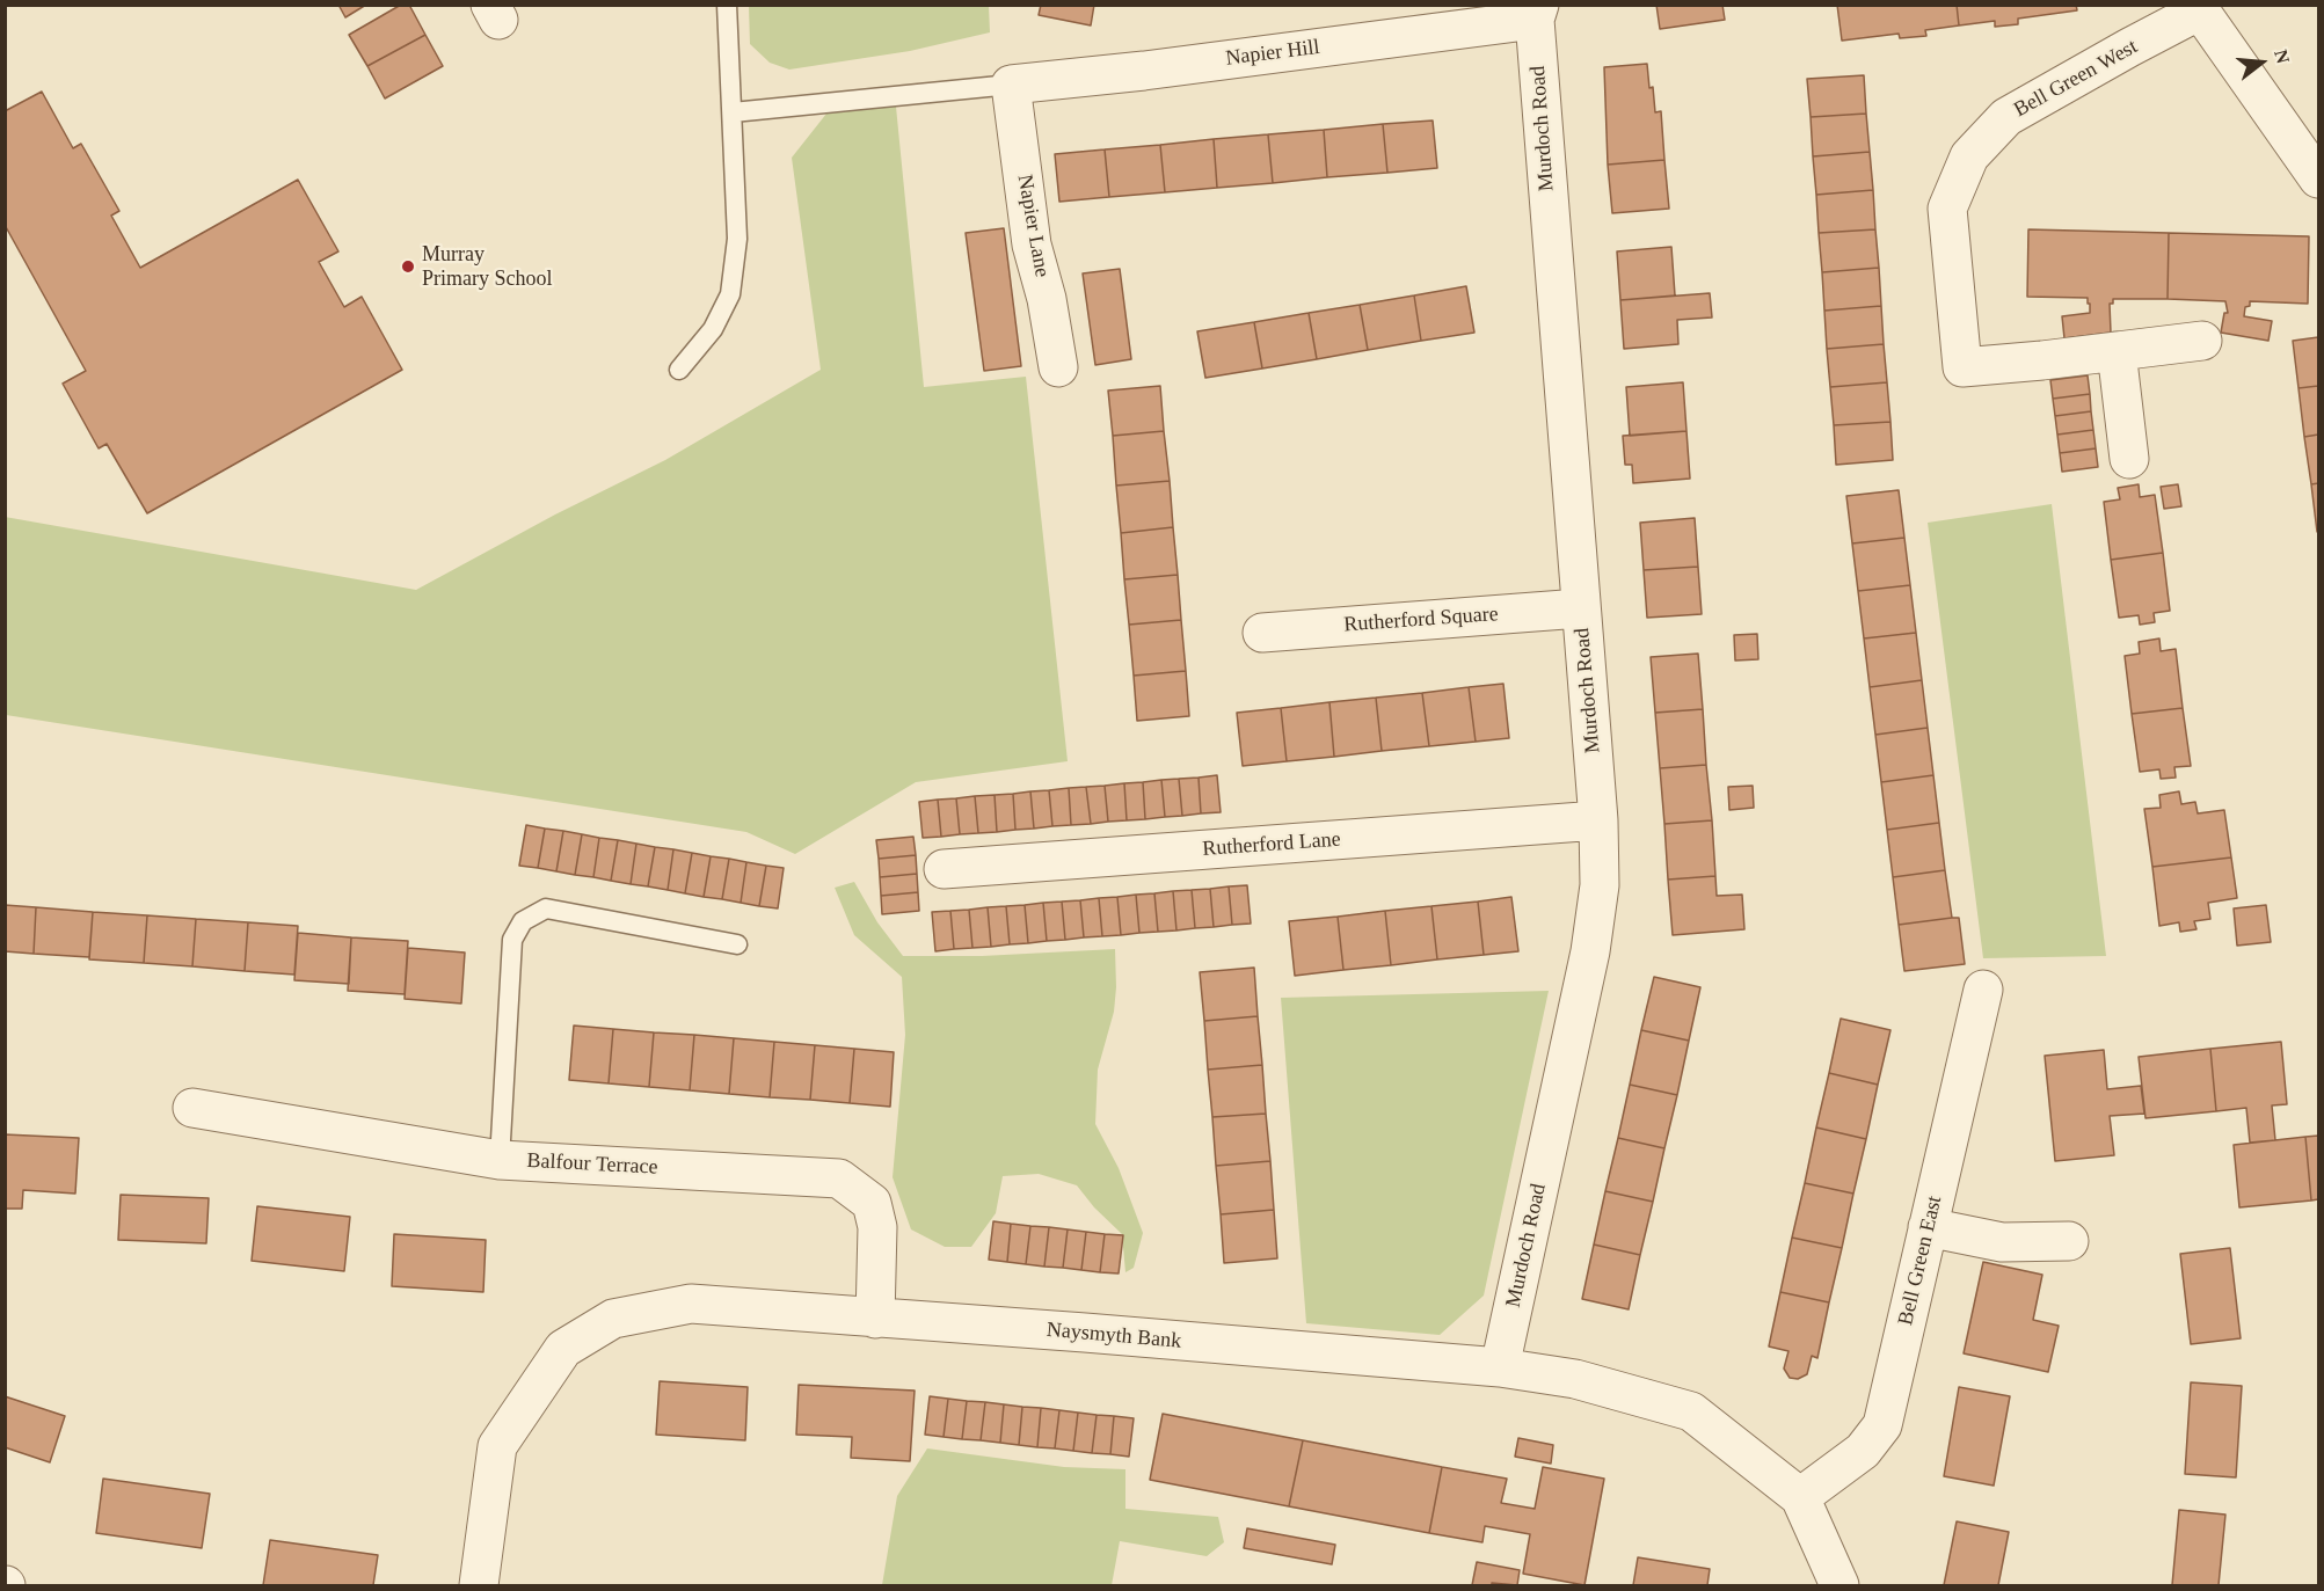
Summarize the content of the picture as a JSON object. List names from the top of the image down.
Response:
{
  "streets": {
    "street": [
      "Napier Hill",
      "Bell Green West",
      "Murdoch Road",
      "Napier Lane",
      "Rutherford Square",
      "Rutherford Lane",
      "Balfour Terrace",
      "Bell Green East",
      "Naysmyth Bank"
    ]
  },
  "crossings": [
    ["Napier Hill", "Murdoch Road"],
    ["Napier Hill", "Napier Lane"],
    ["Murdoch Road", "Rutherford Square"],
    ["Murdoch Road", "Rutherford Lane"],
    ["Murdoch Road", "Naysmyth Bank"],
    ["Balfour Terrace", "Naysmyth Bank"],
    ["Bell Green East", "Naysmyth Bank"]
  ],
  "places": ["Murray Primary School"],
  "north": "right"
}
